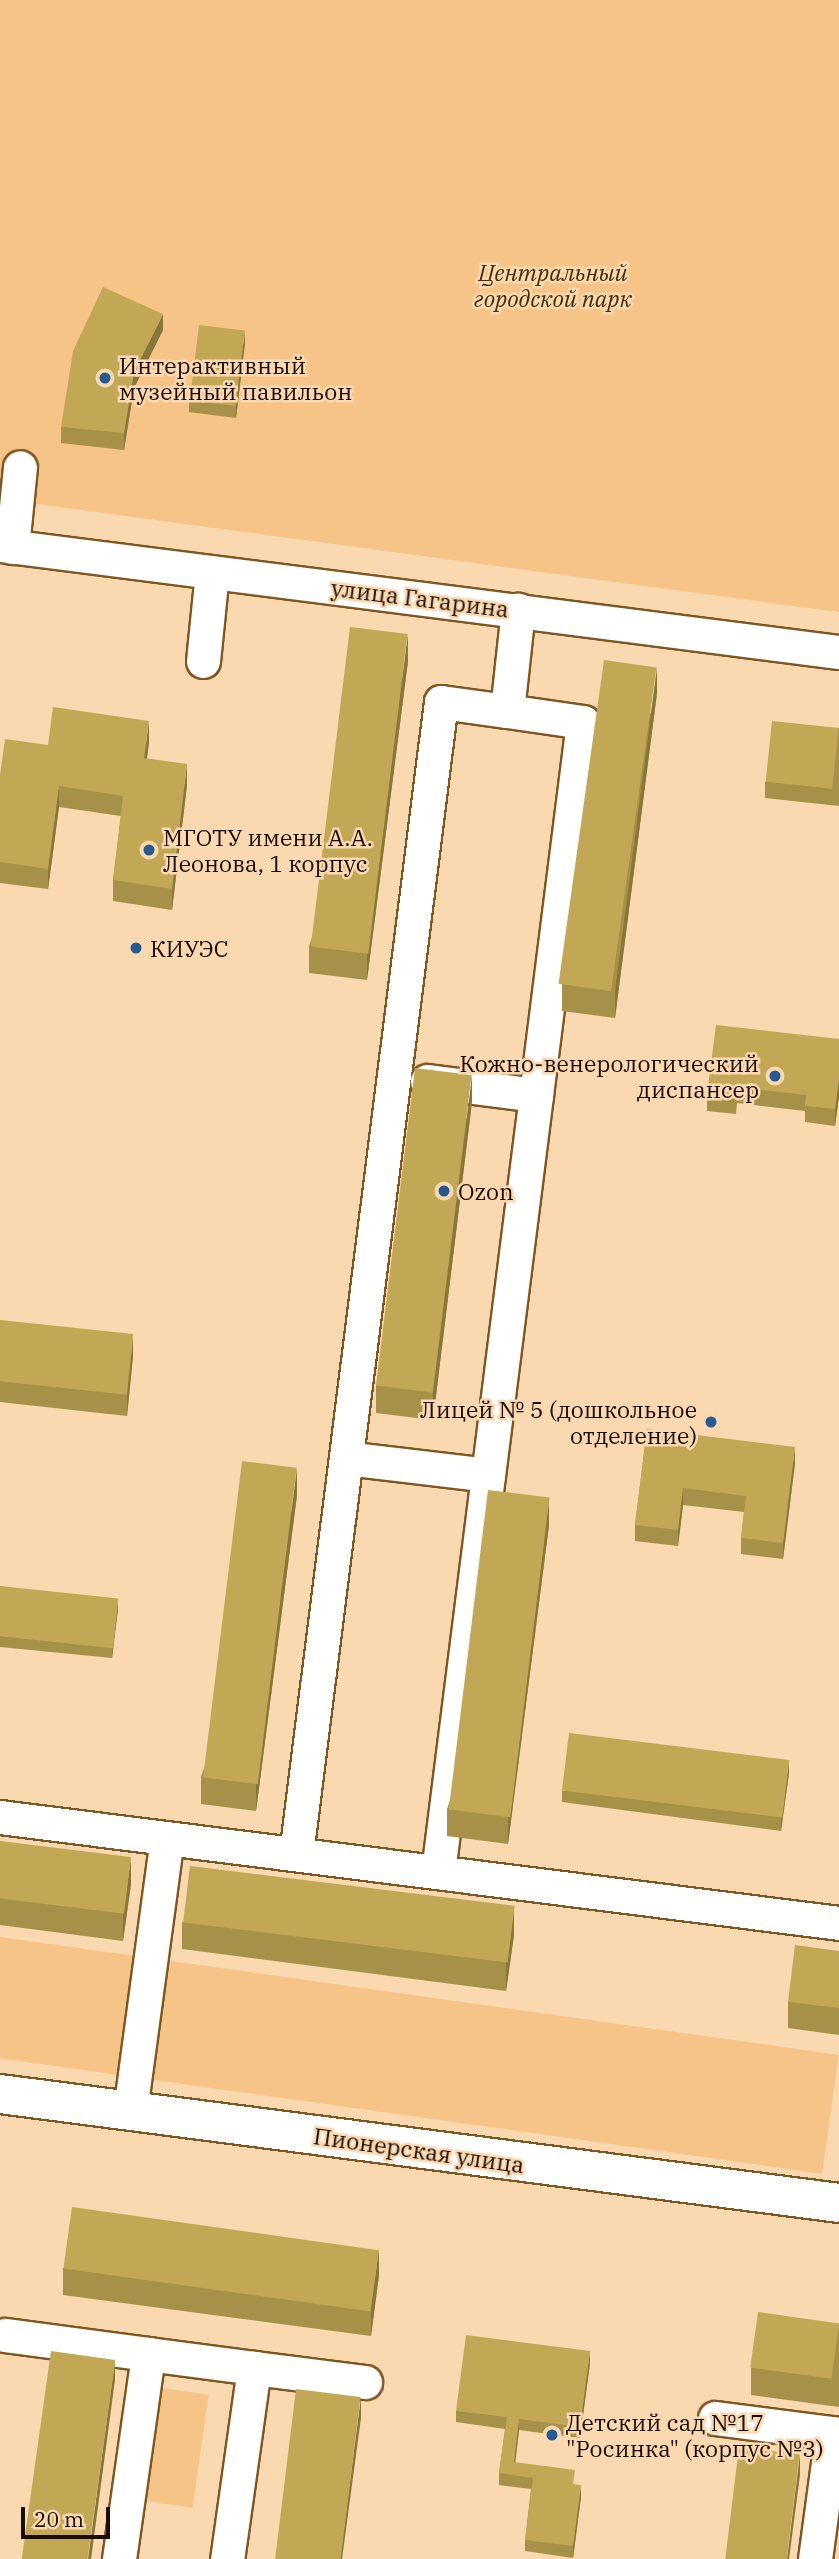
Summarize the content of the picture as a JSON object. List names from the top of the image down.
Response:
{
  "streets": {
    "main road": ["Пионерская улица"],
    "street": ["улица Гагарина"]
  },
  "parks": ["Центральный городской парк"],
  "places": [
    "Интерактивный музейный павильон",
    "МГОТУ имени А.А. Леонова, 1 корпус",
    "КИУЭС",
    "Кожно-венерологический диспансер",
    "Ozon",
    "Лицей № 5 (дошкольное отделение)",
    "Детский сад №17 \"Росинка\" (корпус №3)"
  ],
  "scale_bar": "20 m"
}
